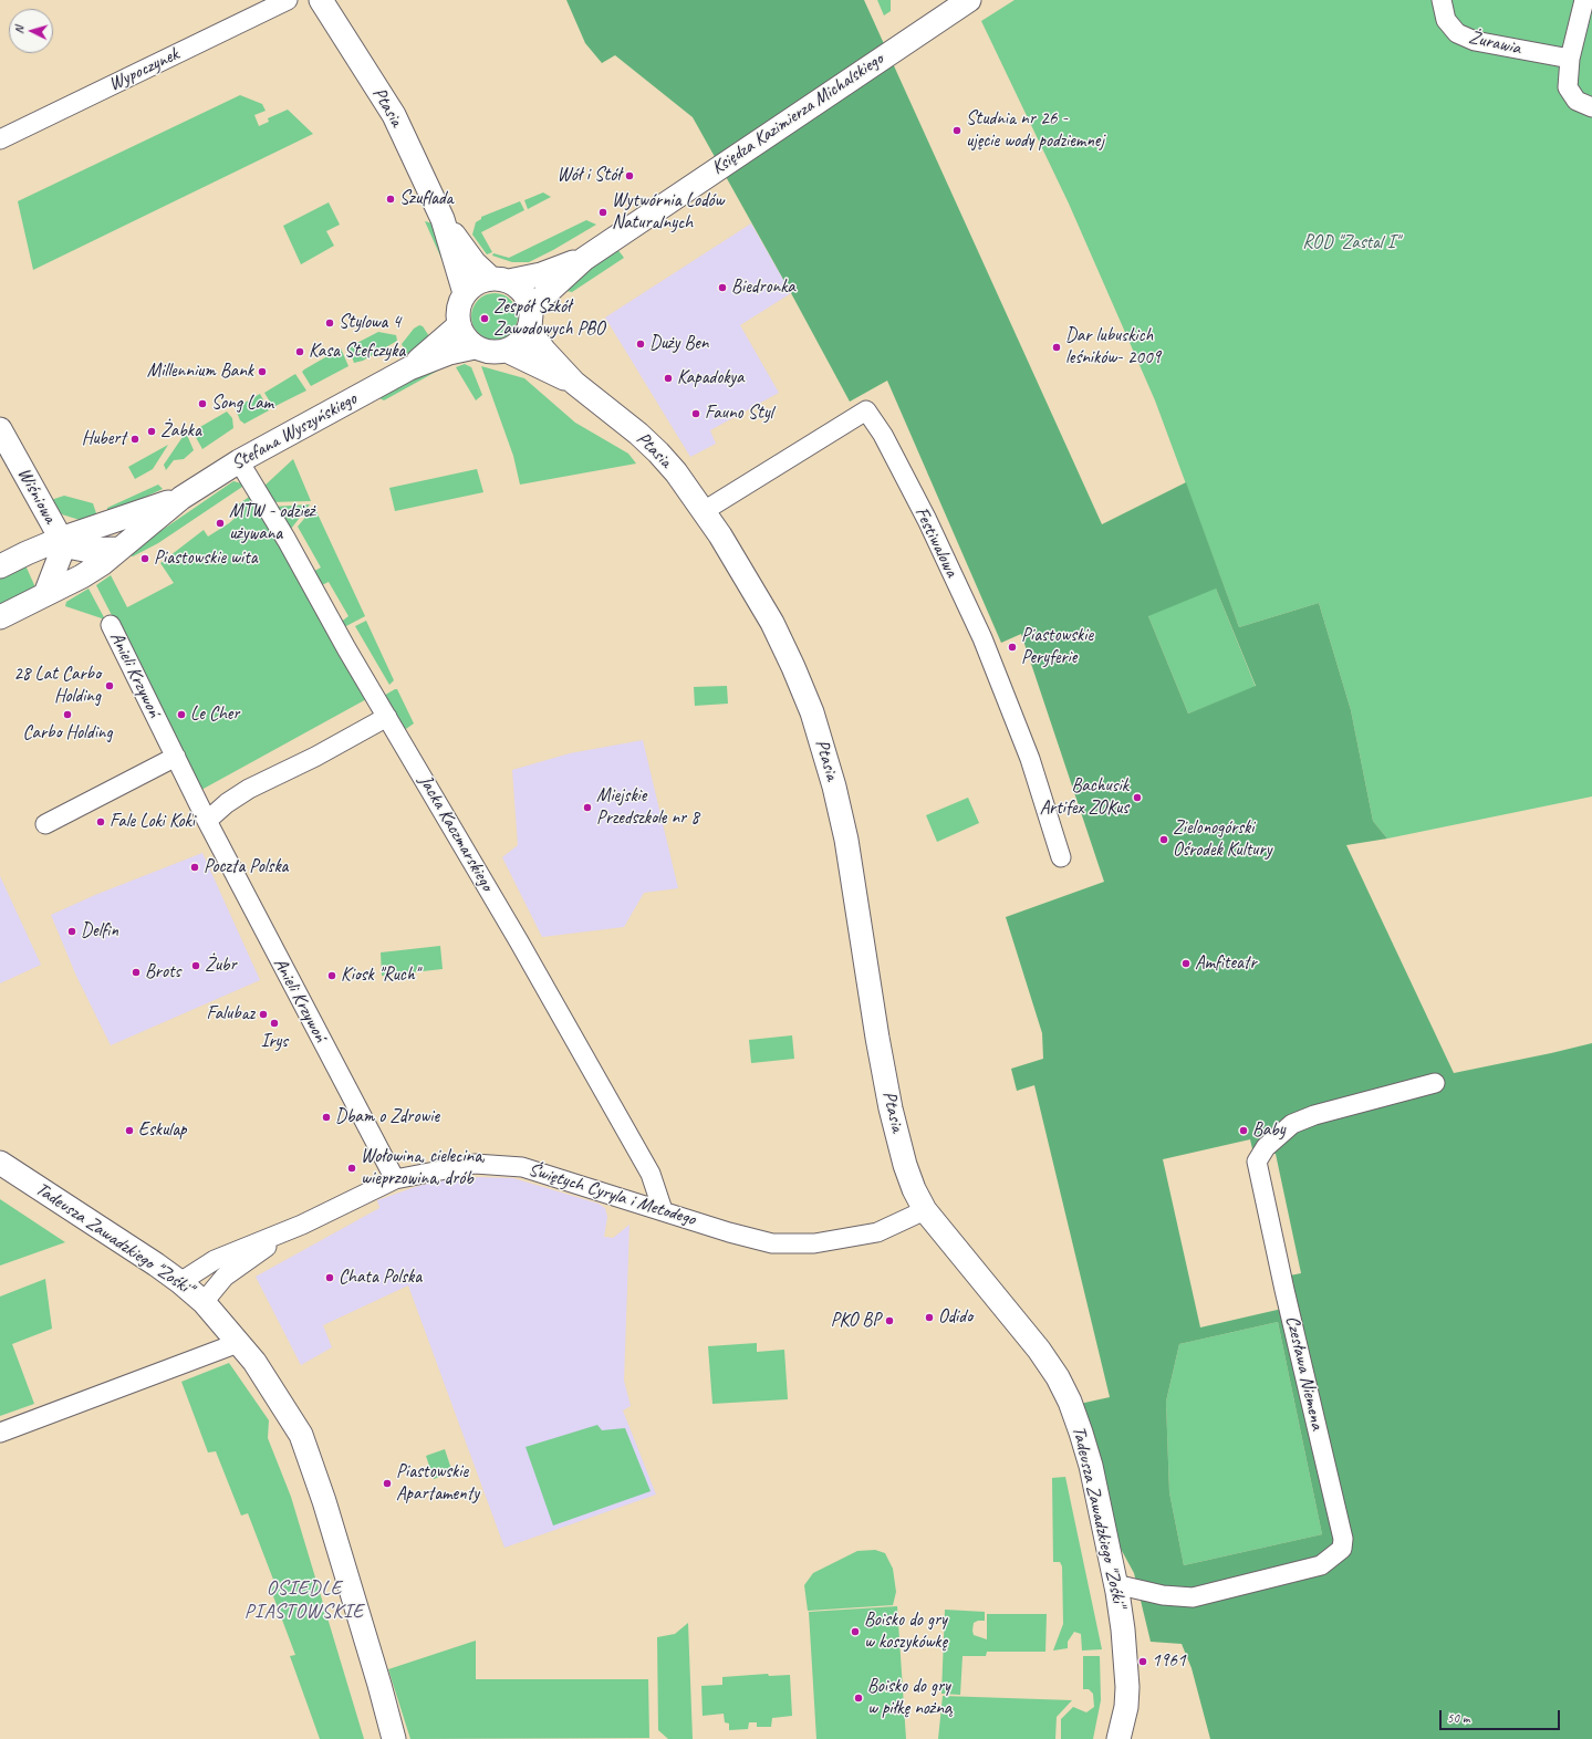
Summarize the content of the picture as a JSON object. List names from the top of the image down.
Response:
{
  "streets": {
    "street": [
      "Żurawia",
      "Wypoczynek",
      "Ptasia",
      "Księdza Kazimierza Michalskiego",
      "Stefana Wyszyńskiego",
      "Wiśniowa",
      "Festiwalowa",
      "Anieli Krzywoń",
      "Jacka Kaczmarskiego",
      "Świętych Cyryla i Metodego",
      "Tadeusza Zawadzkiego \"Zośki\"",
      "Czesława Niemena"
    ]
  },
  "crossings": [
    ["Ptasia", "Księdza Kazimierza Michalskiego"],
    ["Ptasia", "Stefana Wyszyńskiego"],
    ["Ptasia", "Festiwalowa"],
    ["Ptasia", "Świętych Cyryla i Metodego"],
    ["Ptasia", "Tadeusza Zawadzkiego \"Zośki\""],
    ["Księdza Kazimierza Michalskiego", "Stefana Wyszyńskiego"],
    ["Stefana Wyszyńskiego", "Wiśniowa"],
    ["Stefana Wyszyńskiego", "Jacka Kaczmarskiego"],
    ["Anieli Krzywoń", "Świętych Cyryla i Metodego"],
    ["Jacka Kaczmarskiego", "Świętych Cyryla i Metodego"],
    ["Świętych Cyryla i Metodego", "Tadeusza Zawadzkiego \"Zośki\""],
    ["Tadeusza Zawadzkiego \"Zośki\"", "Czesława Niemena"]
  ],
  "districts": ["OSIEDLE PIASTOWSKIE"],
  "parks": ["ROD \"Zastal I\""],
  "places": [
    "Studnia nr 26 - ujęcie wody podziemnej",
    "Wół i Stół",
    "Szuflada",
    "Wytwórnia Lodów Naturalnych",
    "Biedronka",
    "Zespół Szkół Zawodowych PBO",
    "Stylowa 4",
    "Duży Ben",
    "Dar lubuskich leśników- 2009",
    "Kasa Stefczyka",
    "Millennium Bank",
    "Kapadokya",
    "Song Lam",
    "Fauno Styl",
    "Żabka",
    "Hubert",
    "MTW - odzież używana",
    "Piastowskie wita",
    "Piastowskie Peryferie",
    "28 Lat Carbo Holding",
    "Carbo Holding",
    "Le Cher",
    "Bachusik Artifex ZOKus",
    "Miejskie Przedszkole nr 8",
    "Fale Loki Koki",
    "Zielonogórski Ośrodek Kultury",
    "Poczta Polska",
    "Delfin",
    "Amfiteatr",
    "Żubr",
    "Brots",
    "Kiosk \"Ruch\"",
    "Falubaz",
    "Irys",
    "Dbam o Zdrowie",
    "Eskulap",
    "Baby",
    "Wołowina, cielecina, wieprzowina, drób",
    "Chata Polska",
    "Odido",
    "PKO BP",
    "Piastowskie Apartamenty",
    "Boisko do gry w koszykówkę",
    "1961",
    "Boisko do gry w piłkę nożną"
  ],
  "scale_bar": "50 m",
  "north": "left"
}
